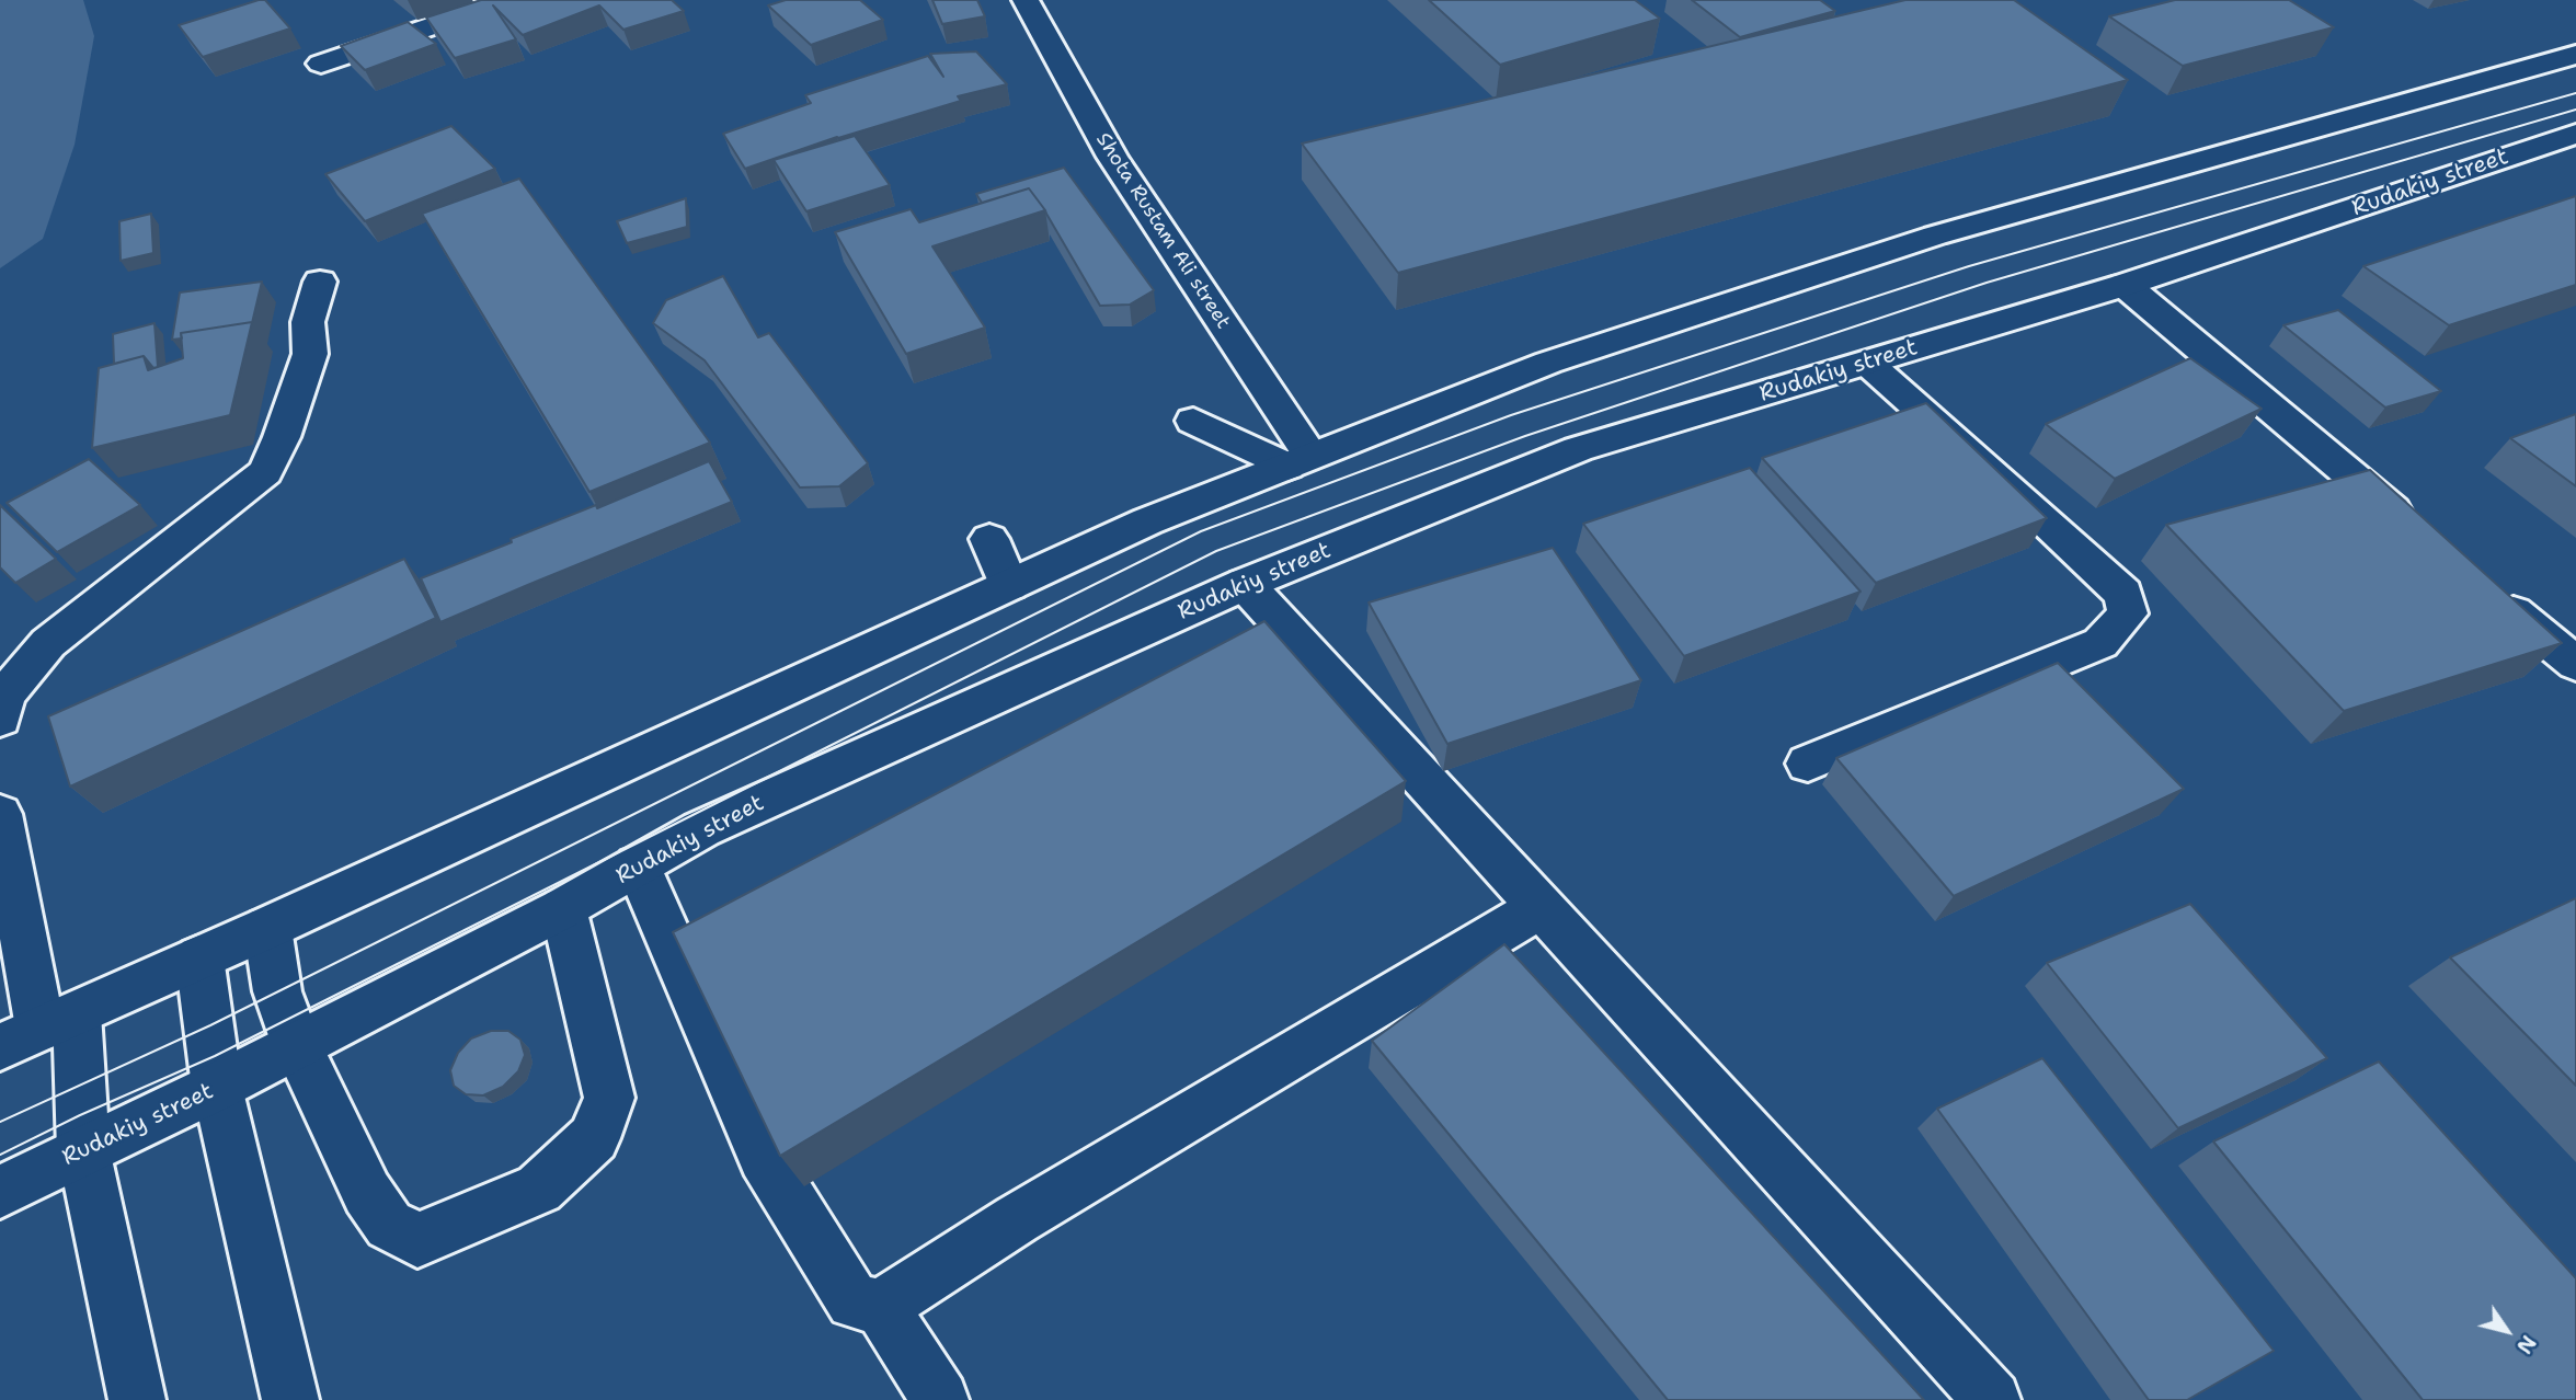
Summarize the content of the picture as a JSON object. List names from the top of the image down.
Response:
{
  "streets": {
    "main road": ["Rudakiy street", "Shota Rustam Ali street"]
  },
  "north": "bottom right"
}
